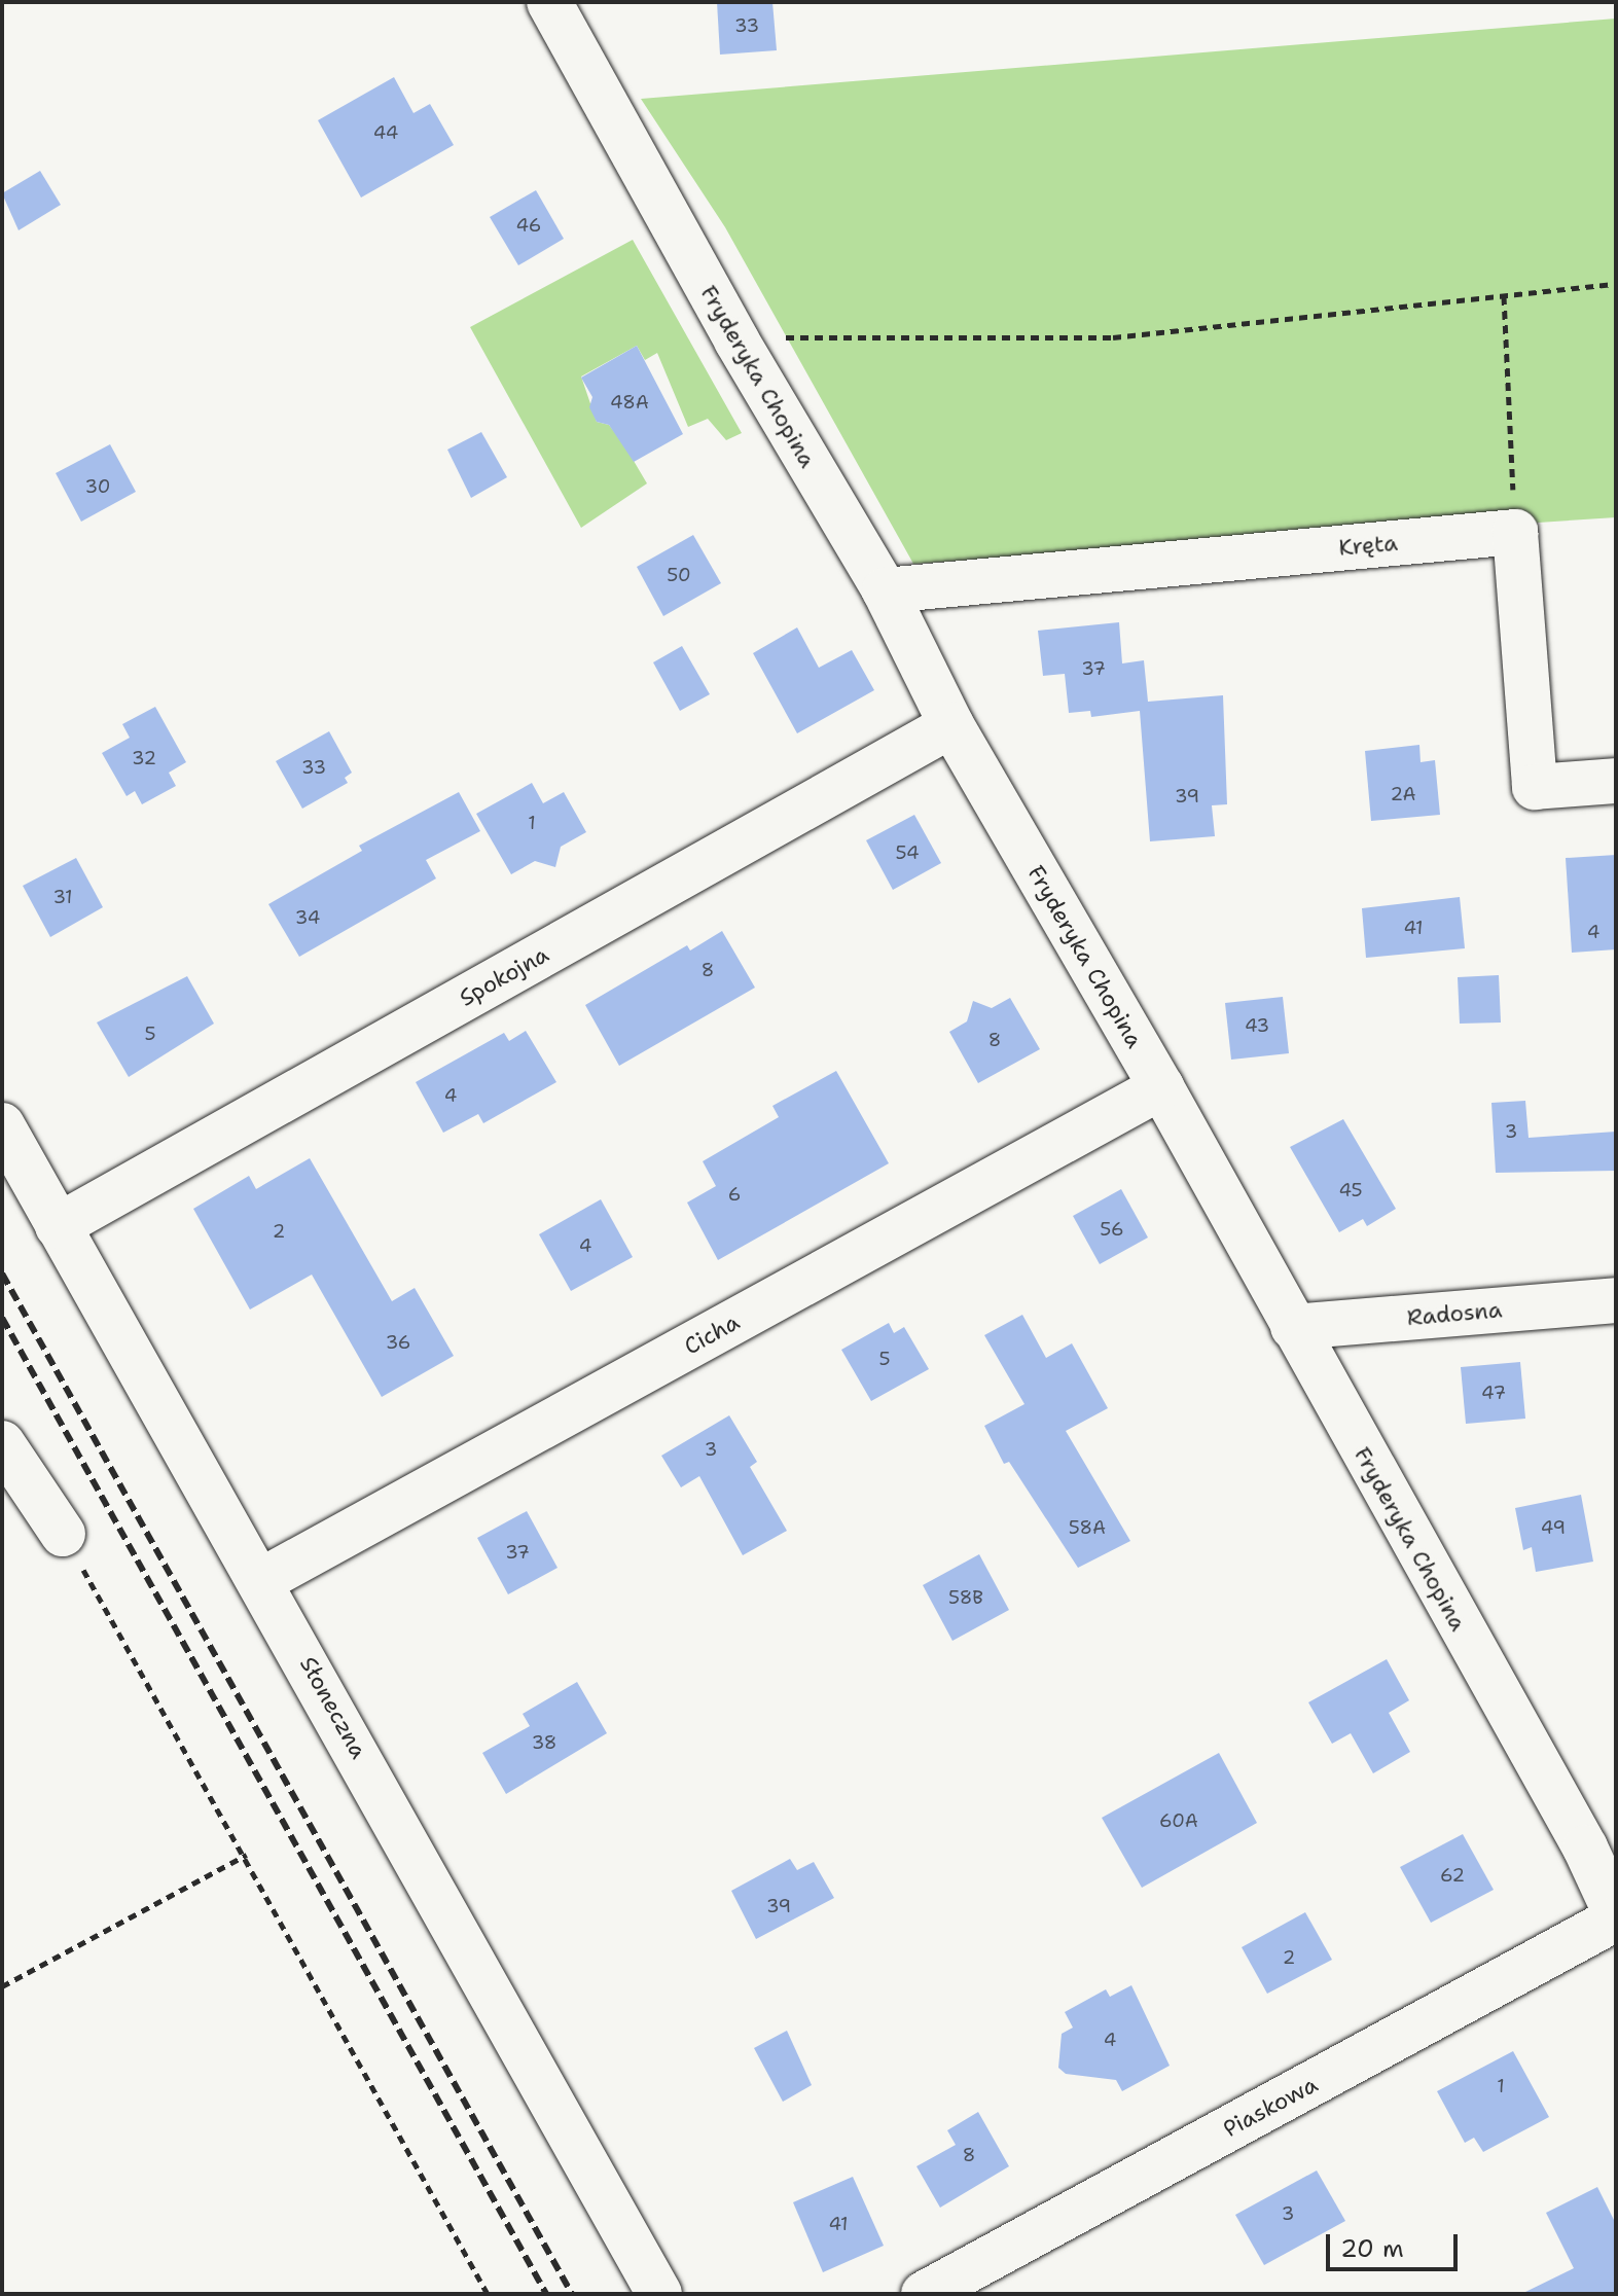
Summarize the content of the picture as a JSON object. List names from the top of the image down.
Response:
{
  "streets": {
    "street": [
      "Fryderyka Chopina",
      "Kręta",
      "Spokojna",
      "Radosna",
      "Cicha",
      "Słoneczna",
      "Piaskowa"
    ]
  },
  "crossings": [
    ["Fryderyka Chopina", "Kręta"],
    ["Fryderyka Chopina", "Spokojna"],
    ["Fryderyka Chopina", "Radosna"],
    ["Fryderyka Chopina", "Cicha"],
    ["Fryderyka Chopina", "Piaskowa"],
    ["Spokojna", "Słoneczna"],
    ["Cicha", "Słoneczna"]
  ],
  "house_numbers": [
    "33",
    "44",
    "46",
    "48A",
    "30",
    "50",
    "37",
    "32",
    "33",
    "2A",
    "39",
    "1",
    "54",
    "31",
    "34",
    "41",
    "4",
    "8",
    "43",
    "5",
    "8",
    "4",
    "3",
    "45",
    "6",
    "56",
    "2",
    "4",
    "36",
    "5",
    "47",
    "3",
    "58A",
    "49",
    "37",
    "58B",
    "38",
    "60A",
    "62",
    "39",
    "2",
    "4",
    "1",
    "8",
    "3",
    "41"
  ],
  "scale_bar": "20 m"
}
